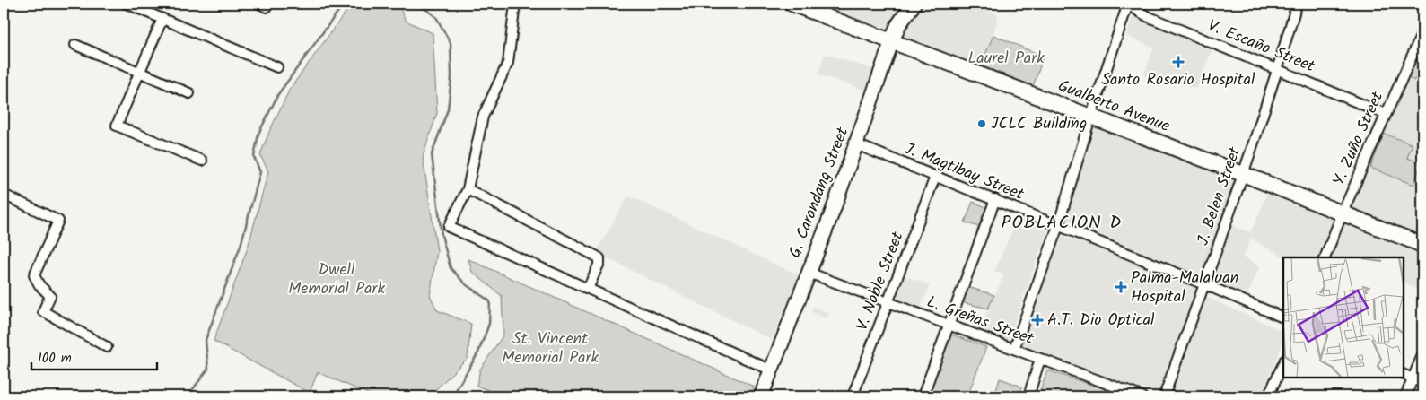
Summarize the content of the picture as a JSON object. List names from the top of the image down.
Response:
{
  "streets": {
    "main road": ["Gualberto Avenue", "G. Carandang Street"],
    "street": [
      "V. Escaño Street",
      "Y. Zuño Street",
      "J. Magtibay Street",
      "J. Belen Street",
      "V. Noble Street",
      "L. Greñas Street"
    ]
  },
  "crossings": [
    ["V. Escaño Street", "Y. Zuño Street"],
    ["V. Escaño Street", "J. Belen Street"],
    ["Gualberto Avenue", "Y. Zuño Street"],
    ["Gualberto Avenue", "G. Carandang Street"],
    ["Gualberto Avenue", "J. Belen Street"],
    ["J. Magtibay Street", "G. Carandang Street"],
    ["J. Magtibay Street", "J. Belen Street"],
    ["J. Magtibay Street", "V. Noble Street"],
    ["G. Carandang Street", "L. Greñas Street"],
    ["V. Noble Street", "L. Greñas Street"]
  ],
  "districts": ["POBLACION D"],
  "parks": ["Laurel Park", "Dwell Memorial Park", "St. Vincent Memorial Park"],
  "places": {
    "health": ["Santo Rosario Hospital", "Palma-Malaluan Hospital", "A.T. Dio Optical"],
    "other": ["JCLC Building"]
  },
  "scale_bar": "100 m"
}
